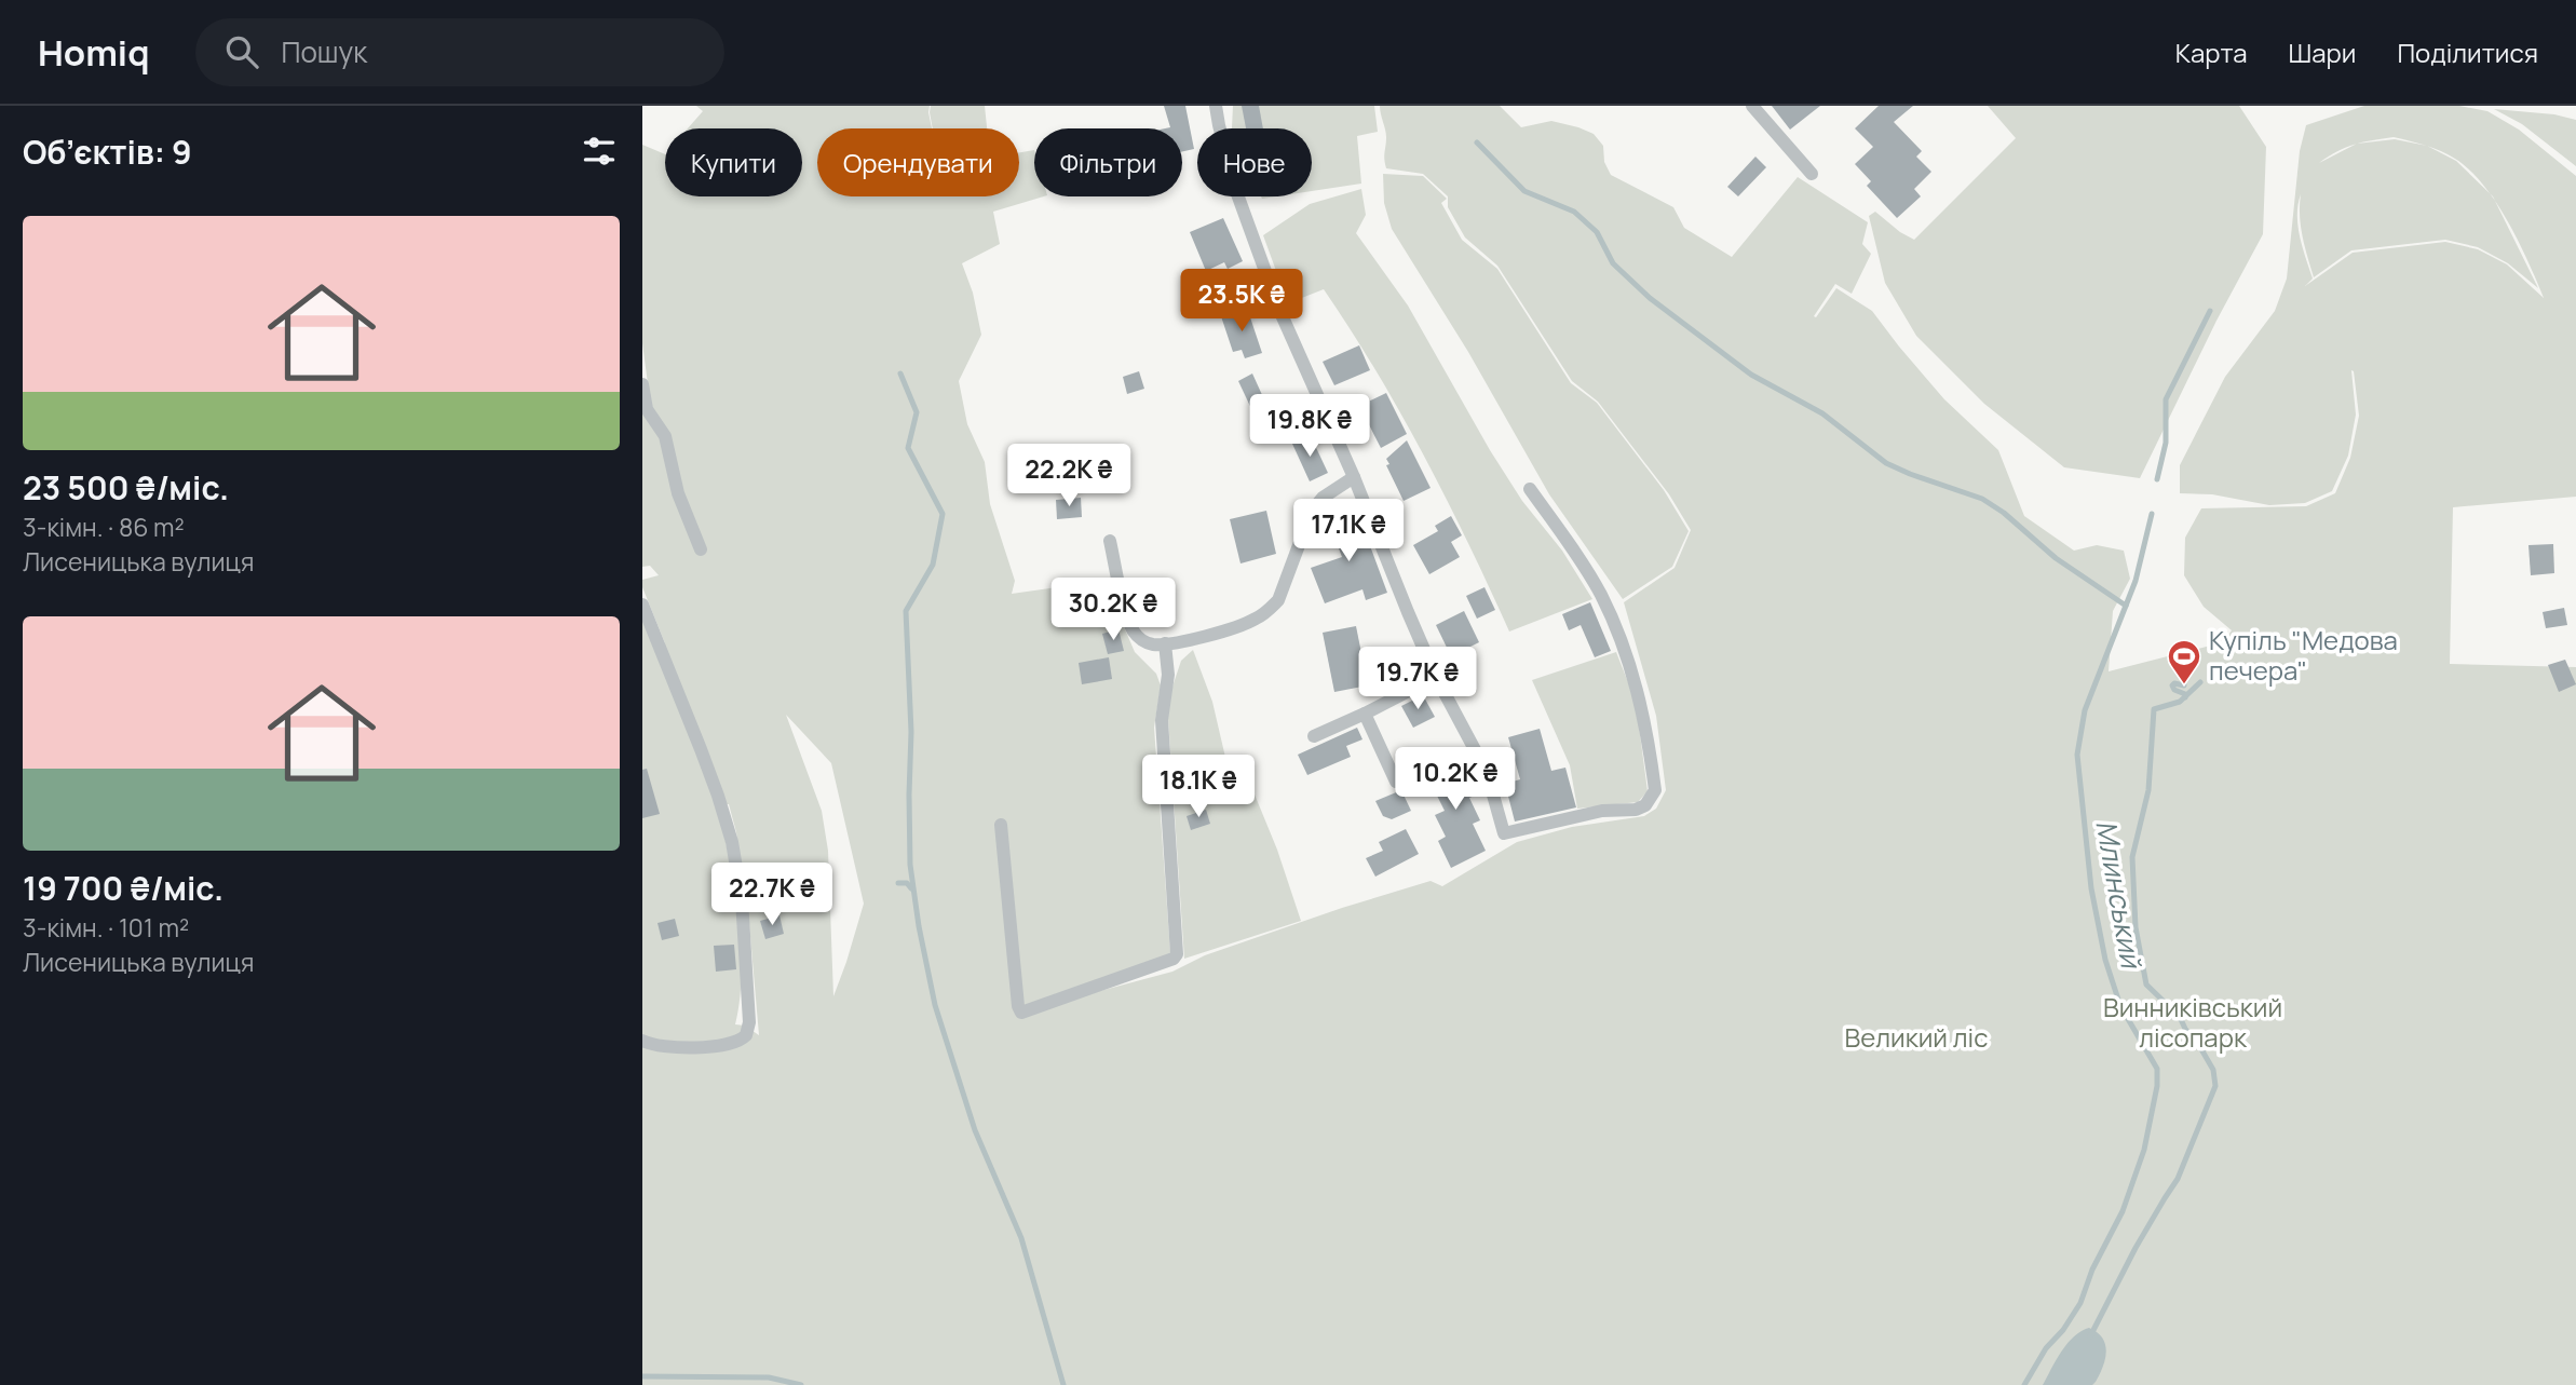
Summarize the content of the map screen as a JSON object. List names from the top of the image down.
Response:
{
  "water": ["Млинський"],
  "parks": ["Винниківський лісопарк", "Великий ліс"],
  "places": {
    "sports": ["Купіль \"Медова печера\""]
  },
  "page": {
    "header": "Homiq",
    "search": "Пошук",
    "nav": ["Карта", "Шари", "Поділитися"],
    "heading": "Об’єктів: 9",
    "chip": [
      "Купити",
      "Орендувати",
      "Фільтри",
      "Нове"
    ],
    "list": [
      {
        "name": "23 500 ₴/міс.",
        "note": "3-кімн. · 86 m² · Лисеницька вулиця"
      },
      {
        "name": "19 700 ₴/міс.",
        "note": "3-кімн. · 101 m² · Лисеницька вулиця"
      }
    ],
    "price": [
      "23.5K ₴",
      "19.8K ₴",
      "22.2K ₴",
      "17.1K ₴",
      "30.2K ₴",
      "19.7K ₴",
      "10.2K ₴",
      "18.1K ₴",
      "22.7K ₴"
    ]
  }
}
